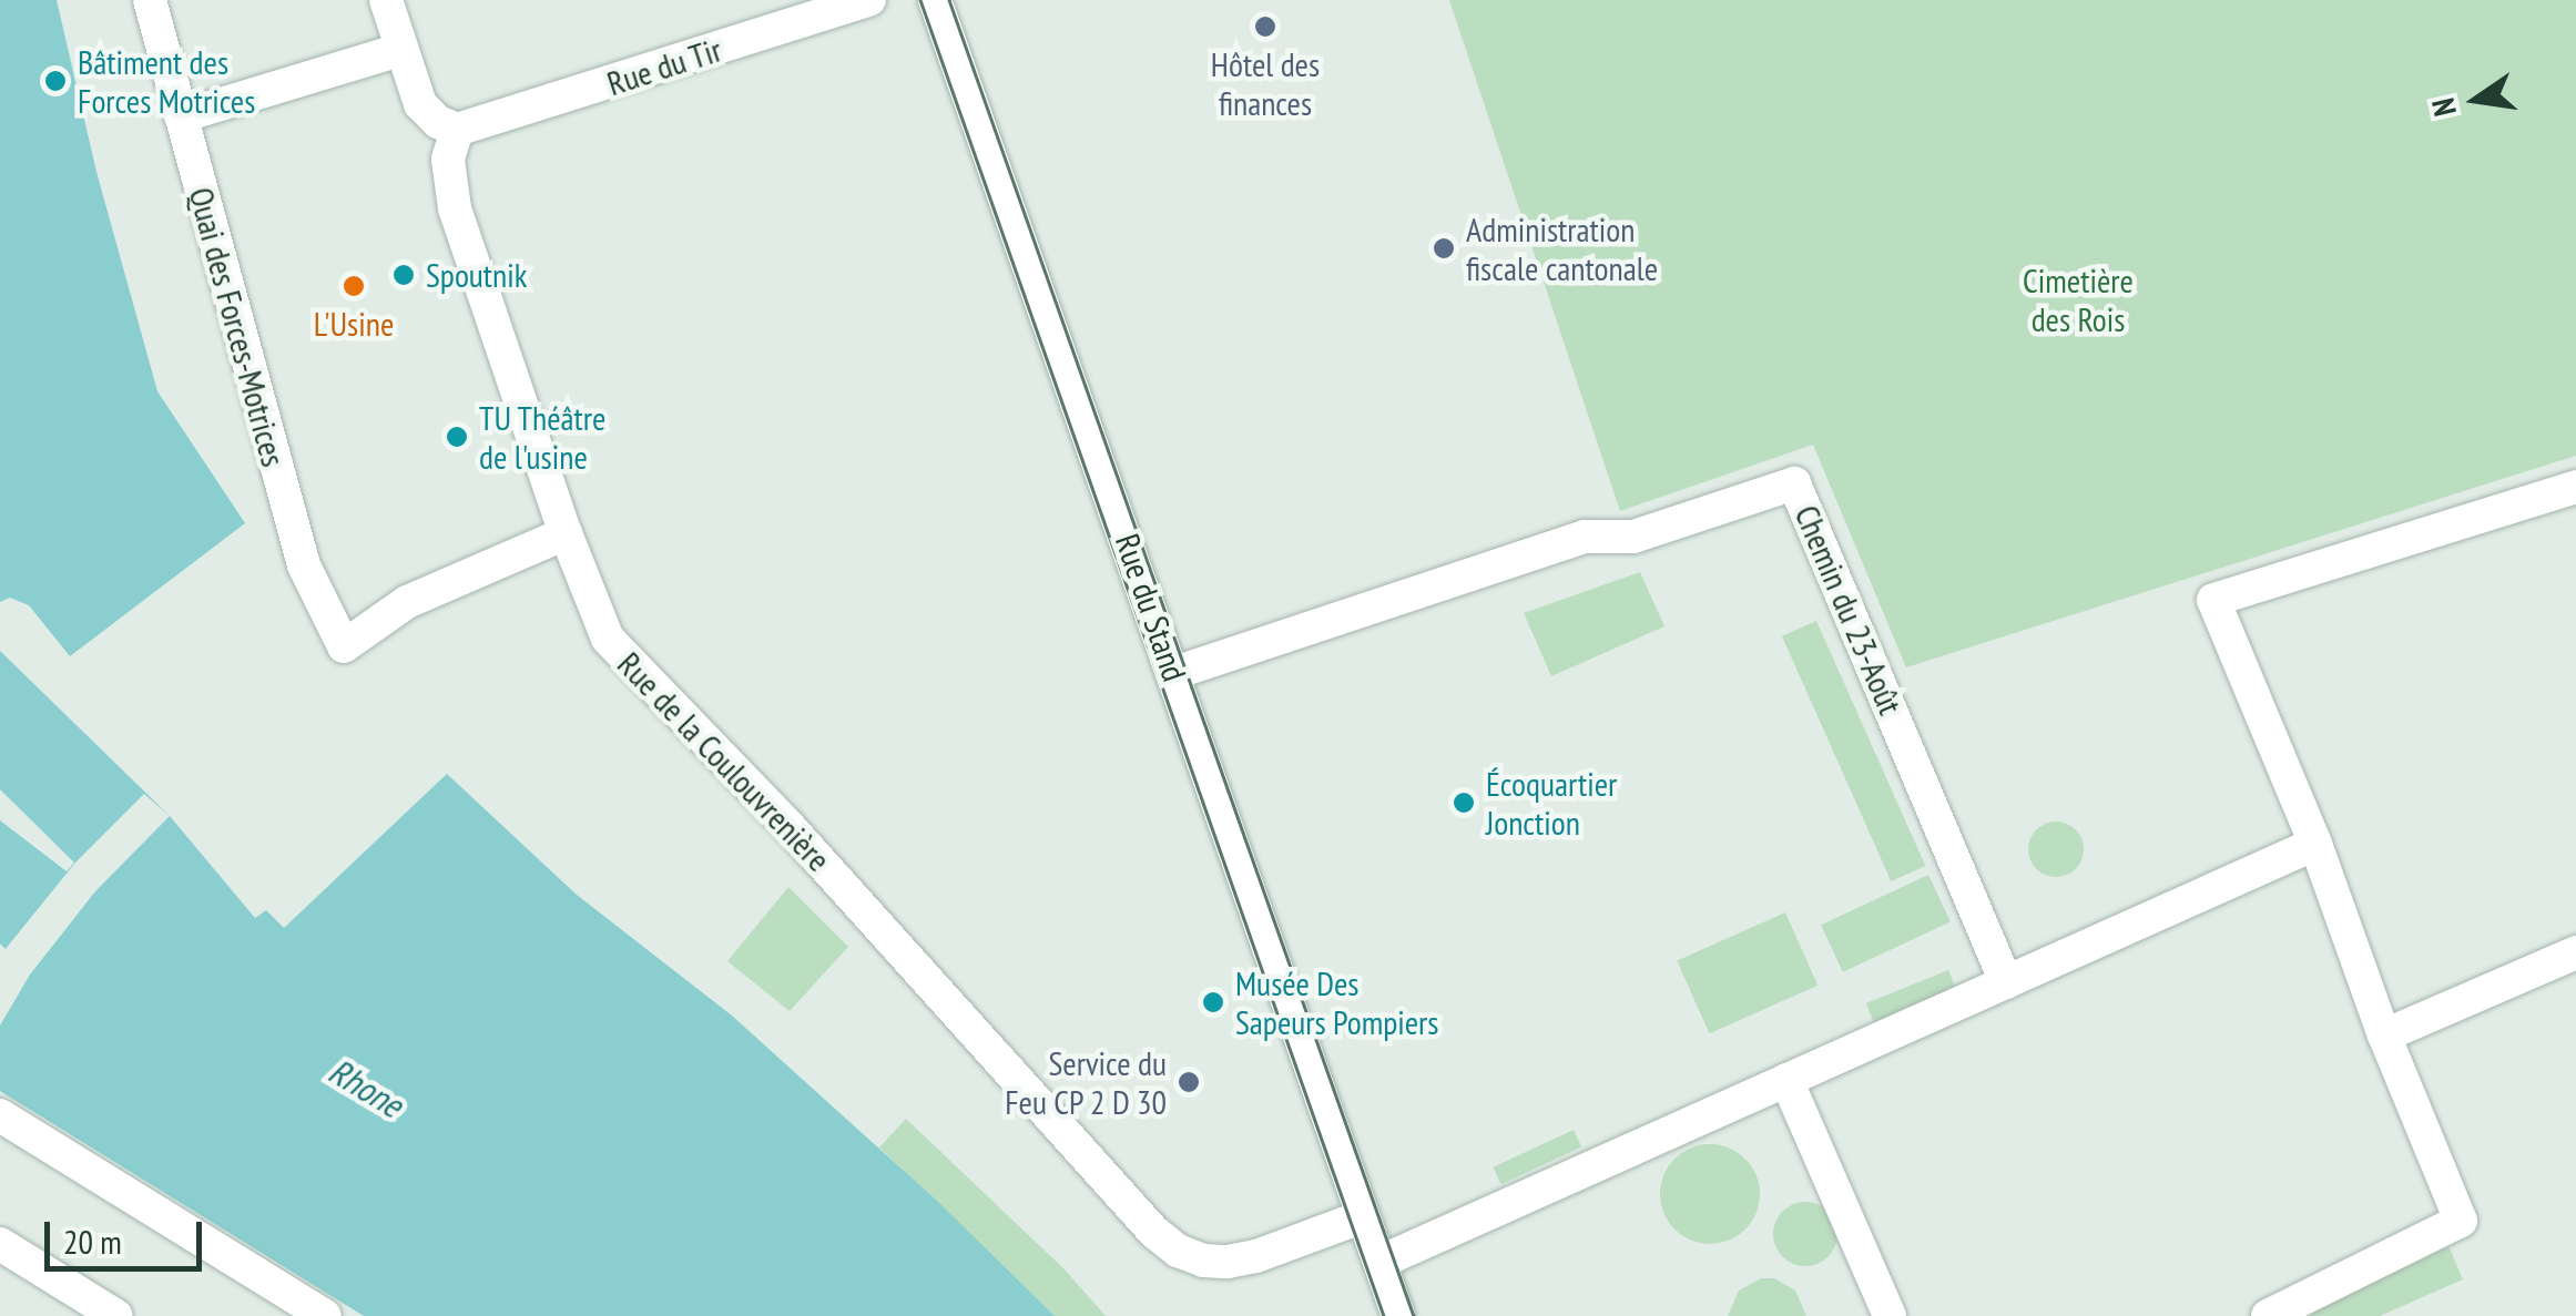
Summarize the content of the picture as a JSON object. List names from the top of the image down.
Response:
{
  "streets": {
    "street": [
      "Rue du Tir",
      "Quai des Forces-Motrices",
      "Rue du Stand",
      "Chemin du 23-Août",
      "Rue de la Coulouvrenière"
    ]
  },
  "crossings": [
    ["Rue du Tir", "Rue de la Coulouvrenière"],
    ["Quai des Forces-Motrices", "Rue de la Coulouvrenière"],
    ["Rue du Stand", "Chemin du 23-Août"],
    ["Rue du Stand", "Rue de la Coulouvrenière"]
  ],
  "water": ["Rhone"],
  "parks": ["Cimetière des Rois"],
  "places": [
    "Hôtel des finances",
    "Bâtiment des Forces Motrices",
    "Administration fiscale cantonale",
    "Spoutnik",
    "L'Usine",
    "TU Théâtre de l'usine",
    "Écoquartier Jonction",
    "Musée Des Sapeurs Pompiers",
    "Service du Feu CP 2 D 30"
  ],
  "scale_bar": "20 m",
  "north": "left"
}
